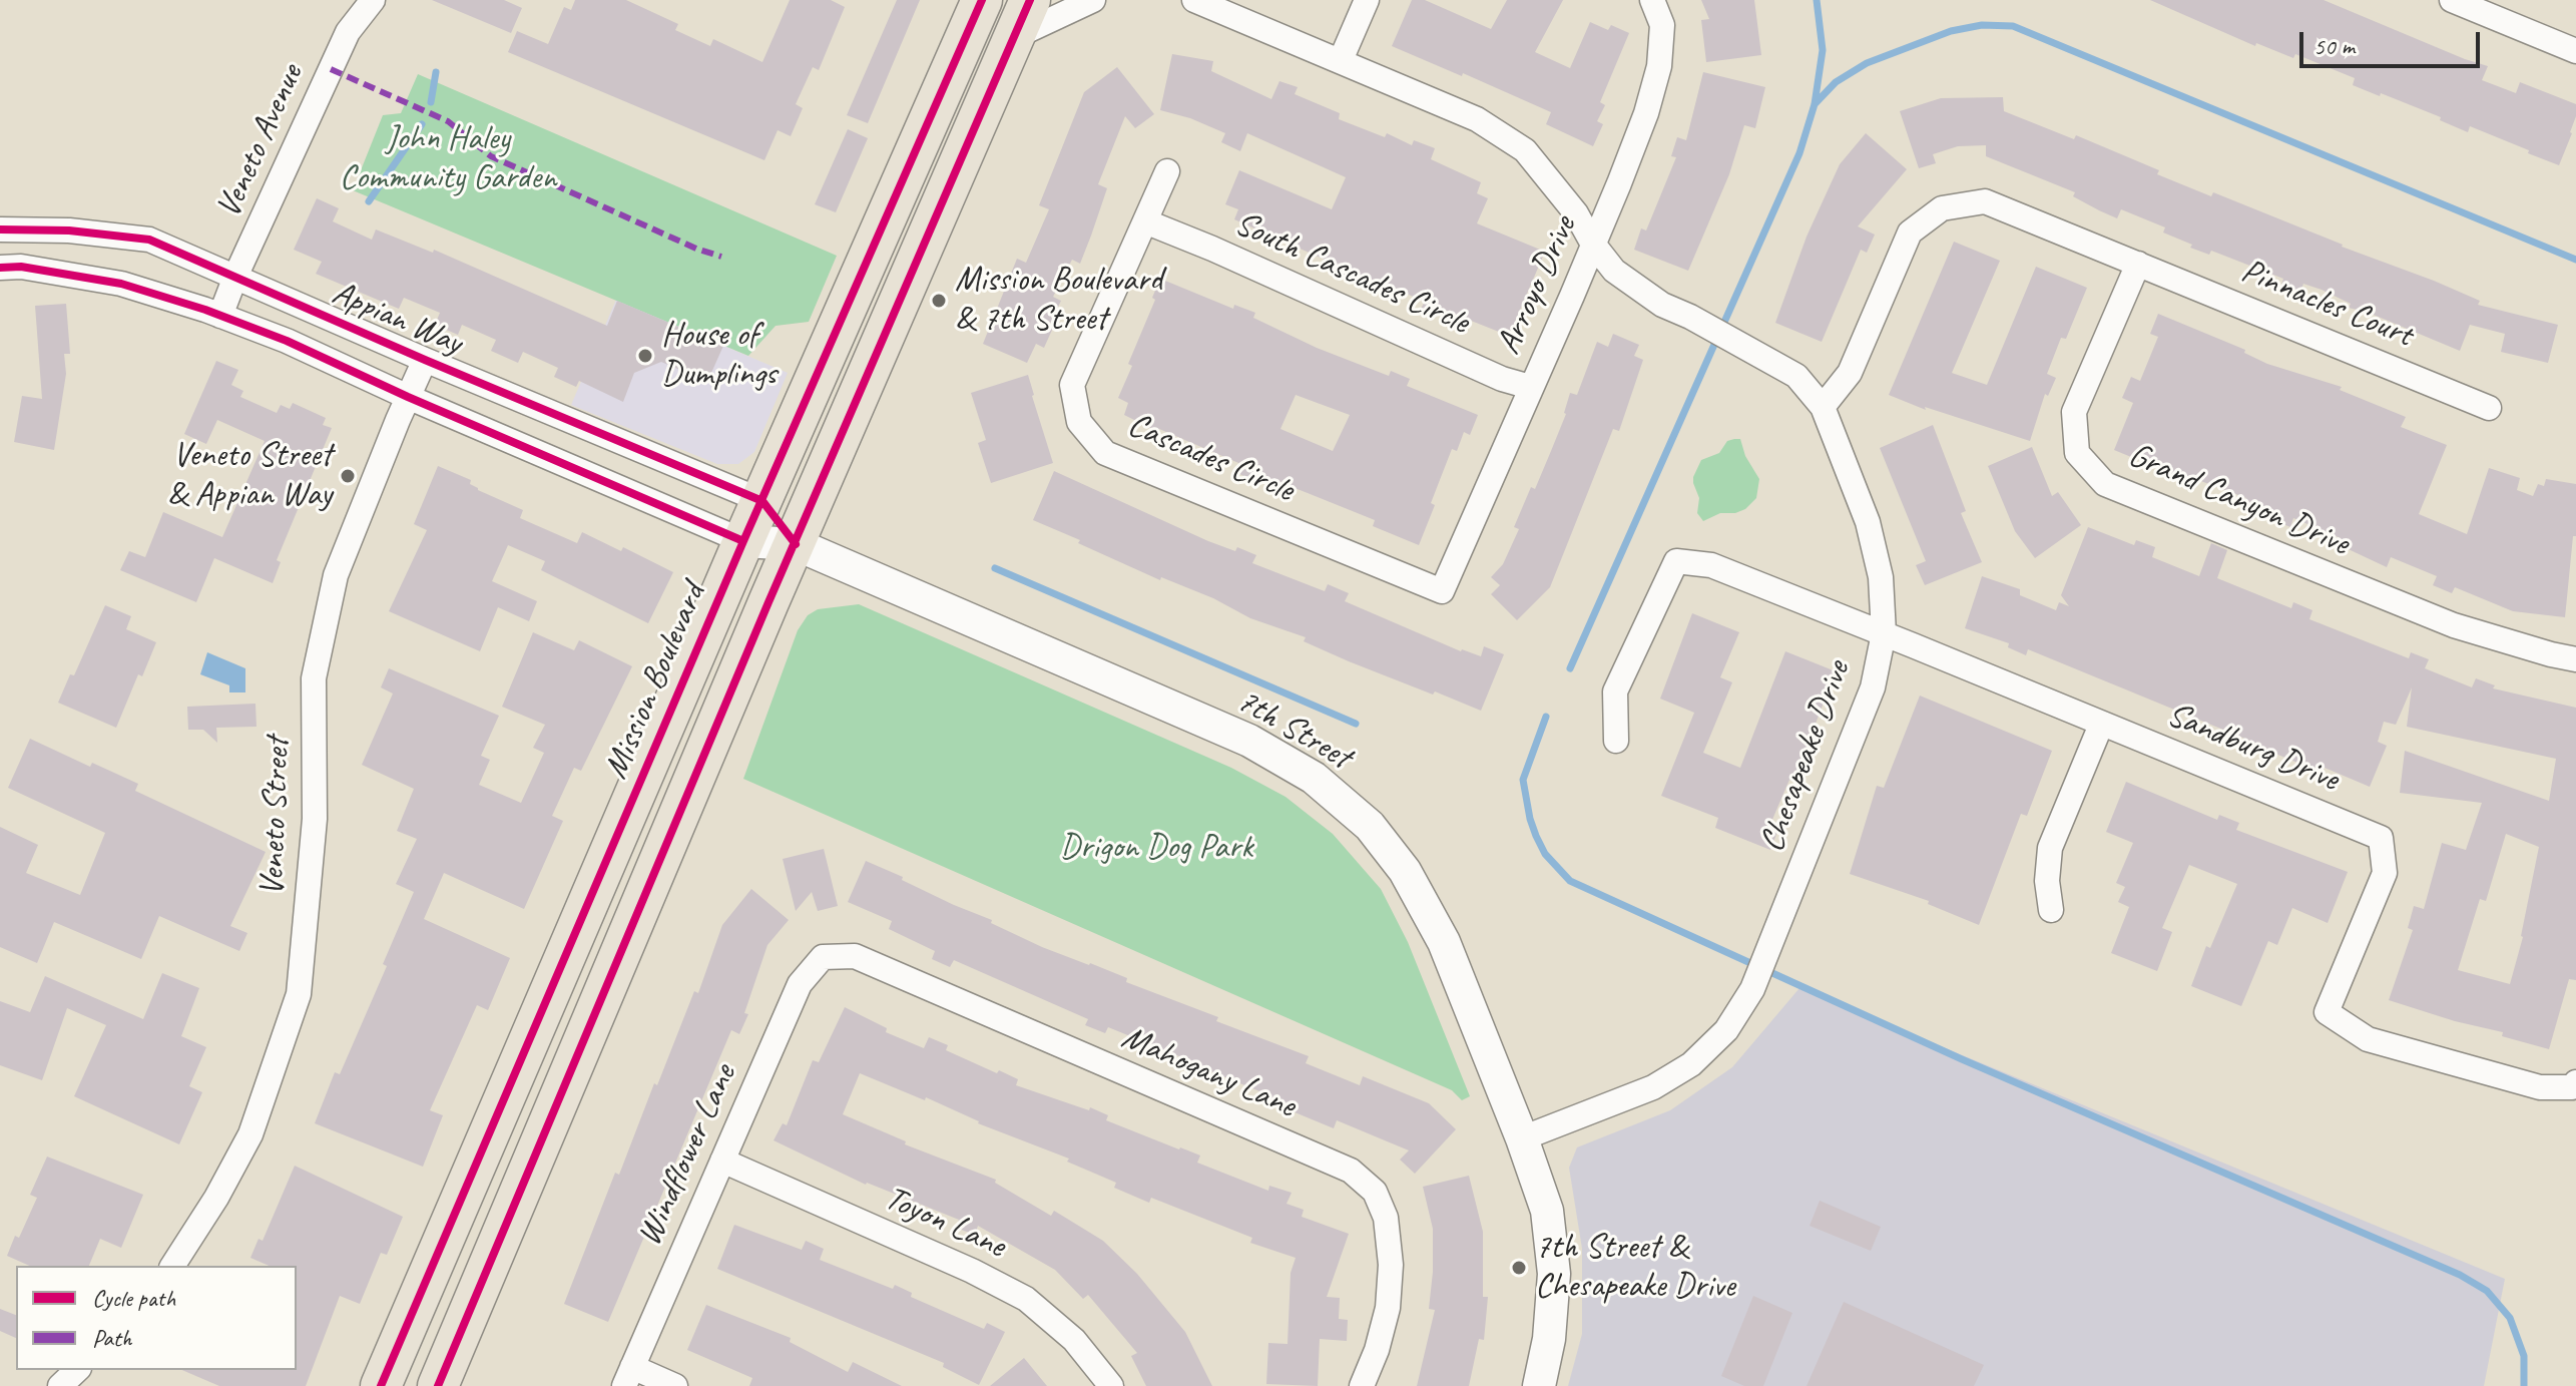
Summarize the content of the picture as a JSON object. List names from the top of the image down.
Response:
{
  "streets": {
    "main road": ["Mission Boulevard"],
    "street": [
      "Veneto Avenue",
      "South Cascades Circle",
      "Arroyo Drive",
      "Pinnacles Court",
      "Appian Way",
      "Cascades Circle",
      "Grand Canyon Drive",
      "7th Street",
      "Sandburg Drive",
      "Chesapeake Drive",
      "Veneto Street",
      "Mahogany Lane",
      "Windflower Lane",
      "Toyon Lane"
    ]
  },
  "crossings": [
    ["Veneto Avenue", "Appian Way"],
    ["South Cascades Circle", "Arroyo Drive"],
    ["South Cascades Circle", "Cascades Circle"],
    ["Arroyo Drive", "Cascades Circle"],
    ["Arroyo Drive", "Chesapeake Drive"],
    ["Pinnacles Court", "Grand Canyon Drive"],
    ["Pinnacles Court", "Chesapeake Drive"],
    ["Appian Way", "Mission Boulevard"],
    ["Appian Way", "7th Street"],
    ["Appian Way", "Veneto Street"],
    ["Mission Boulevard", "7th Street"],
    ["7th Street", "Chesapeake Drive"],
    ["Sandburg Drive", "Chesapeake Drive"],
    ["Mahogany Lane", "Windflower Lane"],
    ["Windflower Lane", "Toyon Lane"]
  ],
  "parks": ["John Haley Community Garden", "Drigon Dog Park"],
  "places": [
    "Mission Boulevard & 7th Street",
    "House of Dumplings",
    "Veneto Street & Appian Way",
    "7th Street & Chesapeake Drive"
  ],
  "legend": ["Cycle path", "Path"],
  "scale_bar": "50 m"
}
